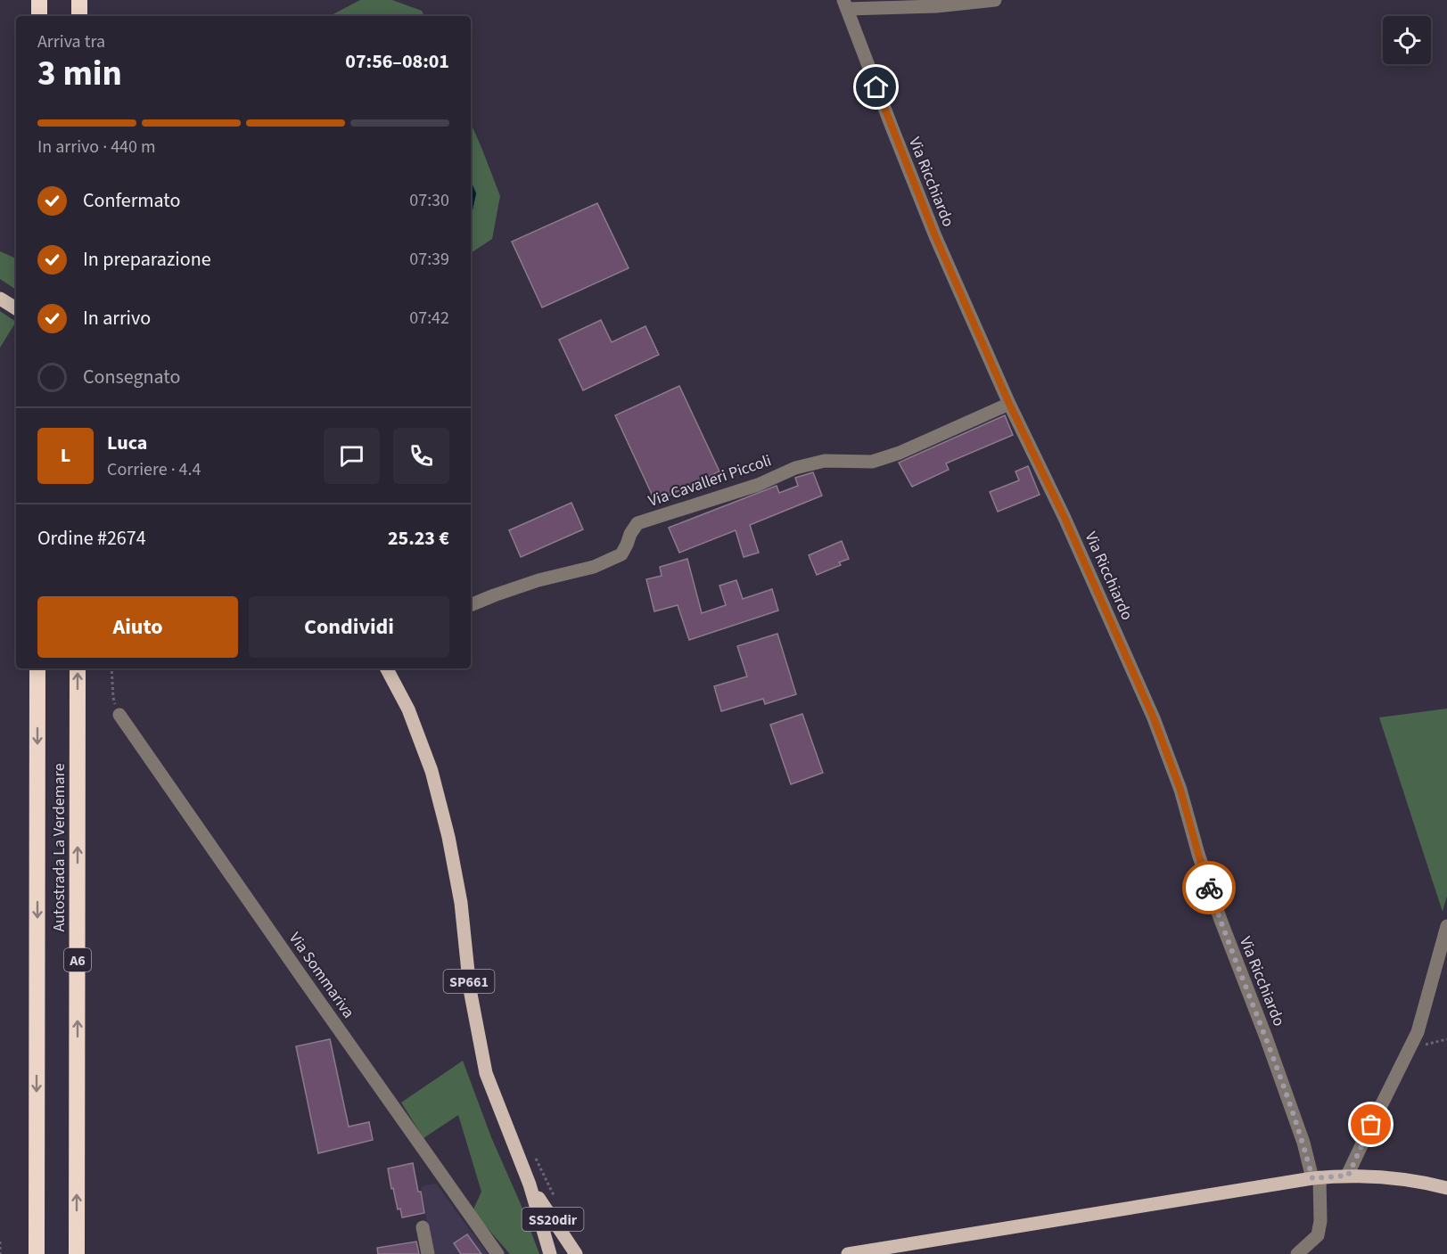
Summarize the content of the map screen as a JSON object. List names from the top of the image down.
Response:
{
  "streets": {
    "highway": ["Autostrada La Verdemare", "A6"],
    "main road": ["SP661", "SS20dir"],
    "street": ["Via Ricchiardo", "Via Cavalleri Piccoli", "Via Sommariva"]
  },
  "crossings": [
    ["Via Ricchiardo", "Via Cavalleri Piccoli"],
    ["SP661", "SS20dir"]
  ],
  "page": {
    "heading": ["3 min", "Arriva tra", "07:56–08:01"],
    "panel": [
      "Luca",
      "Corriere · 4.4",
      "Ordine #2674",
      "25.23 €"
    ],
    "bar": "In arrivo · 440 m",
    "list": [
      ["Confermato", "07:30"],
      ["In preparazione", "07:39"],
      ["In arrivo", "07:42"],
      "Consegnato"
    ],
    "round": "L",
    "buttons": ["Aiuto", "Condividi"]
  }
}
